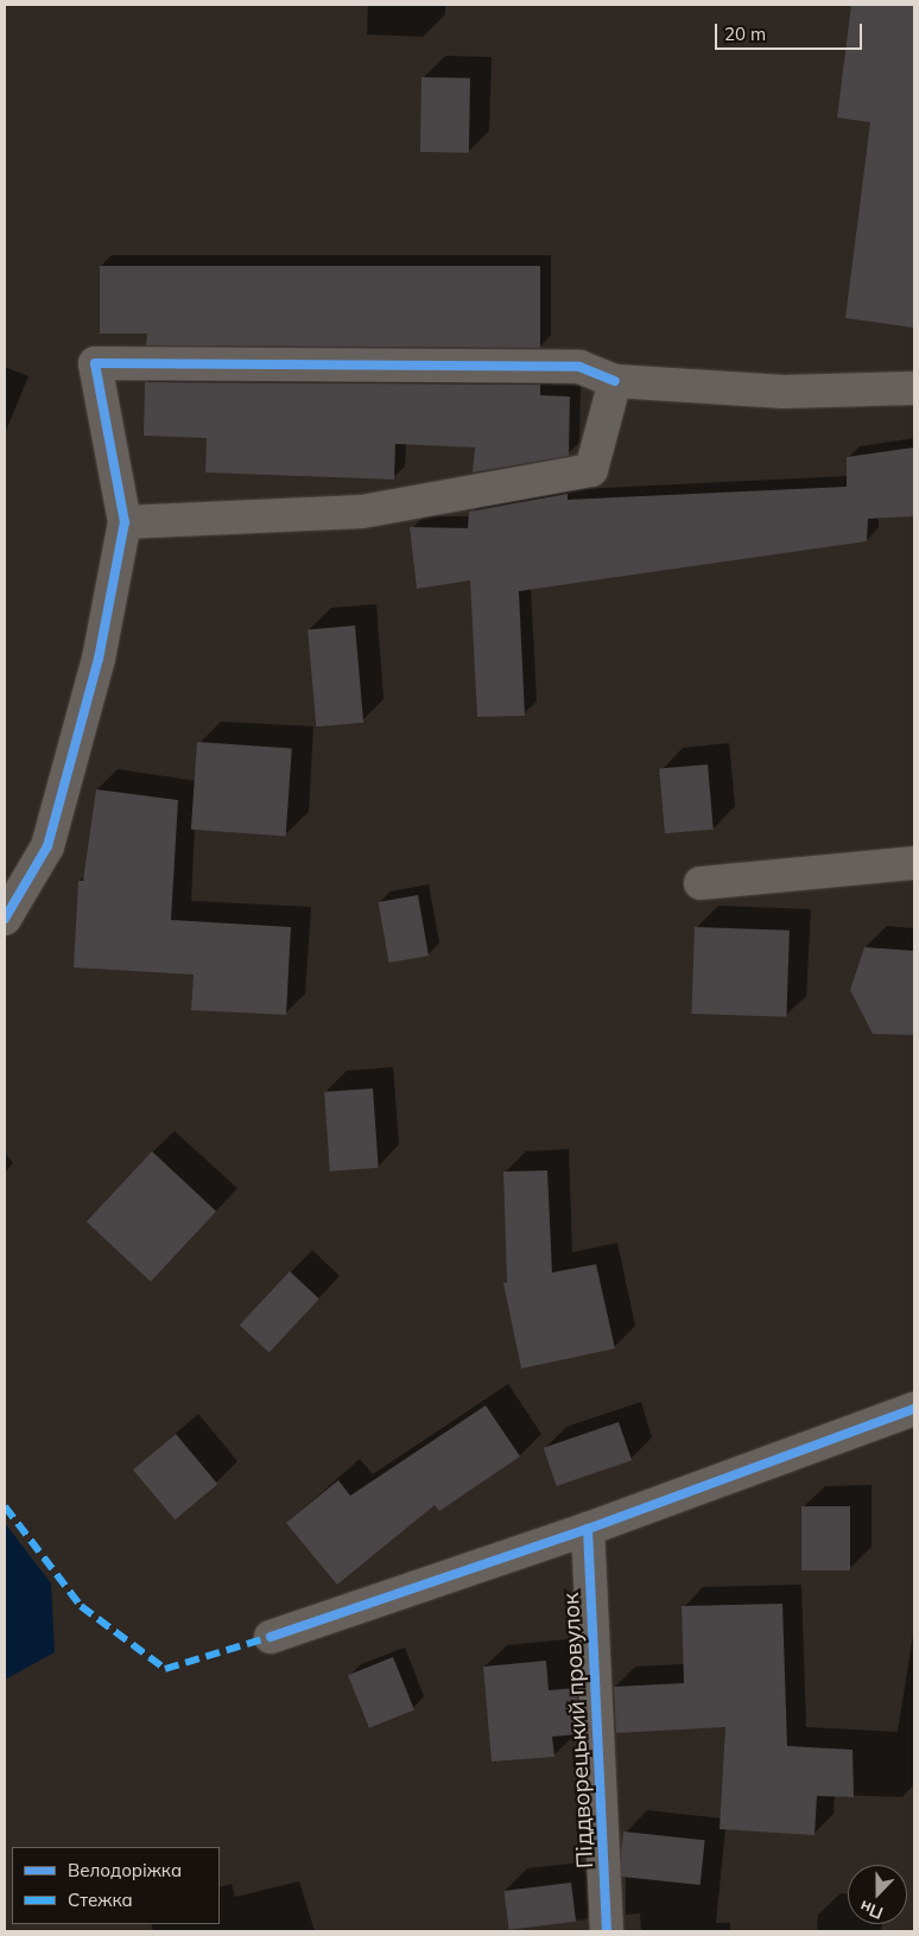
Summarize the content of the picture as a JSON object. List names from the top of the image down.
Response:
{
  "streets": {
    "street": ["Піддворецький провулок"]
  },
  "legend": ["Велодоріжка", "Стежка"],
  "scale_bar": "20 m",
  "north": "bottom"
}
